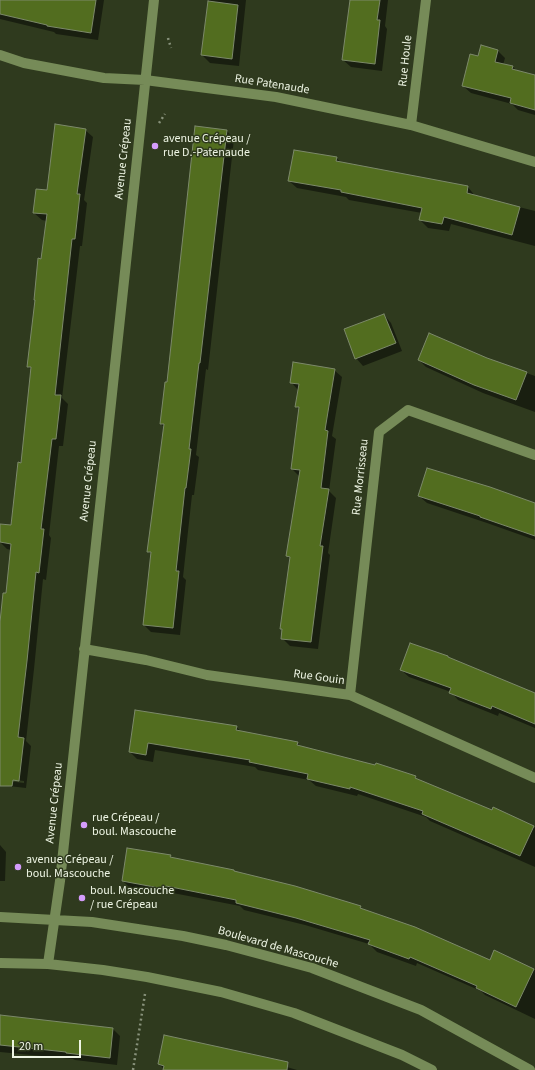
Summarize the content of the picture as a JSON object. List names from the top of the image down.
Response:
{
  "streets": {
    "street": [
      "Rue Houle",
      "Rue Patenaude",
      "Avenue Crépeau",
      "Rue Morrisseau",
      "Rue Gouin",
      "Boulevard de Mascouche"
    ]
  },
  "crossings": [
    ["Rue Houle", "Rue Patenaude"],
    ["Rue Patenaude", "Avenue Crépeau"],
    ["Avenue Crépeau", "Rue Gouin"],
    ["Avenue Crépeau", "Boulevard de Mascouche"],
    ["Rue Morrisseau", "Rue Gouin"]
  ],
  "places": [
    "avenue Crépeau / rue D.-Patenaude",
    "rue Crépeau / boul. Mascouche",
    "avenue Crépeau / boul. Mascouche",
    "boul. Mascouche / rue Crépeau"
  ],
  "scale_bar": "20 m"
}
